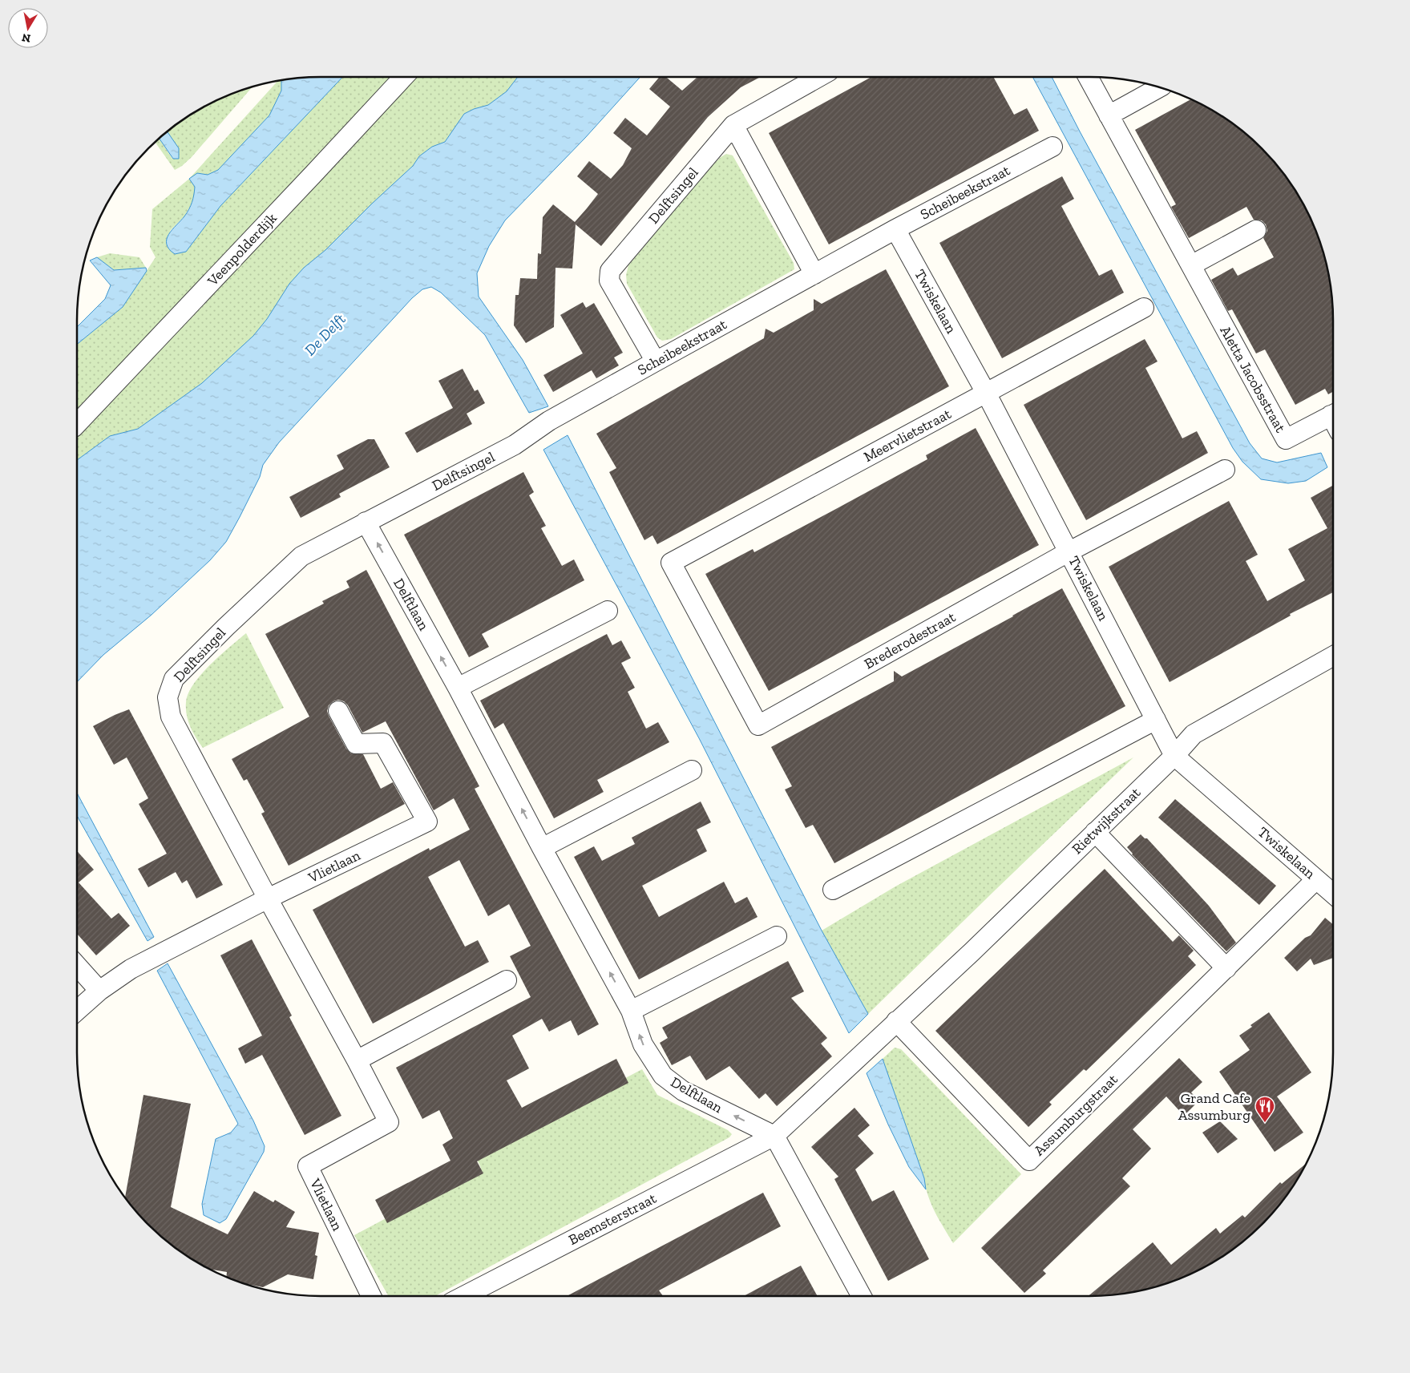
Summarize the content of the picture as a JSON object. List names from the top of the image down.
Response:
{
  "streets": {
    "street": [
      "Scheibeekstraat",
      "Delftsingel",
      "Veenpolderdijk",
      "Twiskelaan",
      "Aletta Jacobsstraat",
      "Meervlietstraat",
      "Delftlaan",
      "Brederodestraat",
      "Rietwijkstraat",
      "Vlietlaan",
      "Assumburgstraat",
      "Beemsterstraat"
    ]
  },
  "crossings": [
    ["Scheibeekstraat", "Delftsingel"],
    ["Scheibeekstraat", "Twiskelaan"],
    ["Delftsingel", "Delftlaan"],
    ["Delftsingel", "Vlietlaan"],
    ["Twiskelaan", "Meervlietstraat"],
    ["Twiskelaan", "Brederodestraat"],
    ["Twiskelaan", "Rietwijkstraat"],
    ["Twiskelaan", "Assumburgstraat"],
    ["Meervlietstraat", "Brederodestraat"],
    ["Delftlaan", "Beemsterstraat"],
    ["Rietwijkstraat", "Assumburgstraat"]
  ],
  "one_way": ["Delftlaan"],
  "water": ["De Delft"],
  "places": {
    "restaurant": ["Grand Cafe Assumburg"]
  },
  "north": "bottom"
}
